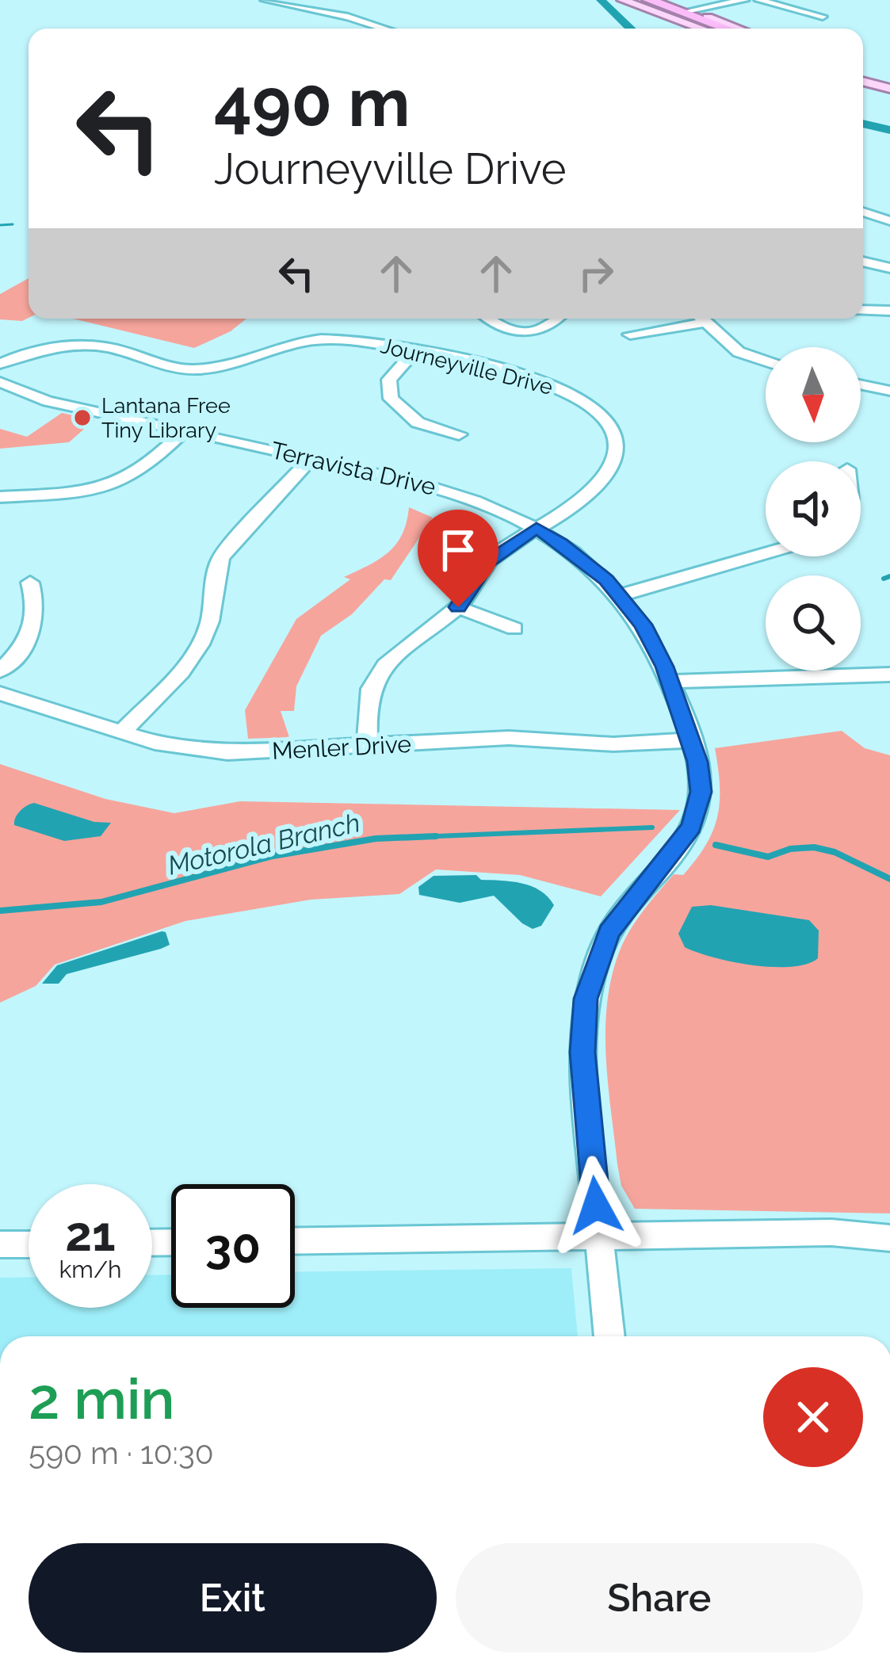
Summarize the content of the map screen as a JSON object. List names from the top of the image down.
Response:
{
  "streets": {
    "street": ["Journeyville Drive", "Terravista Drive", "Menler Drive"]
  },
  "crossings": [
    ["Journeyville Drive", "Terravista Drive"],
    ["Journeyville Drive", "Menler Drive"],
    ["Terravista Drive", "Menler Drive"]
  ],
  "water": ["Motorola Branch"],
  "places": ["Lantana Free Tiny Library"],
  "north": "bottom",
  "page": {
    "turn": ["490 m", "Journeyville Drive"],
    "speed": "21 km/h",
    "limit": "30",
    "heading": ["2 min", "590 m · 10:30"],
    "buttons": ["Exit", "Share"]
  }
}
